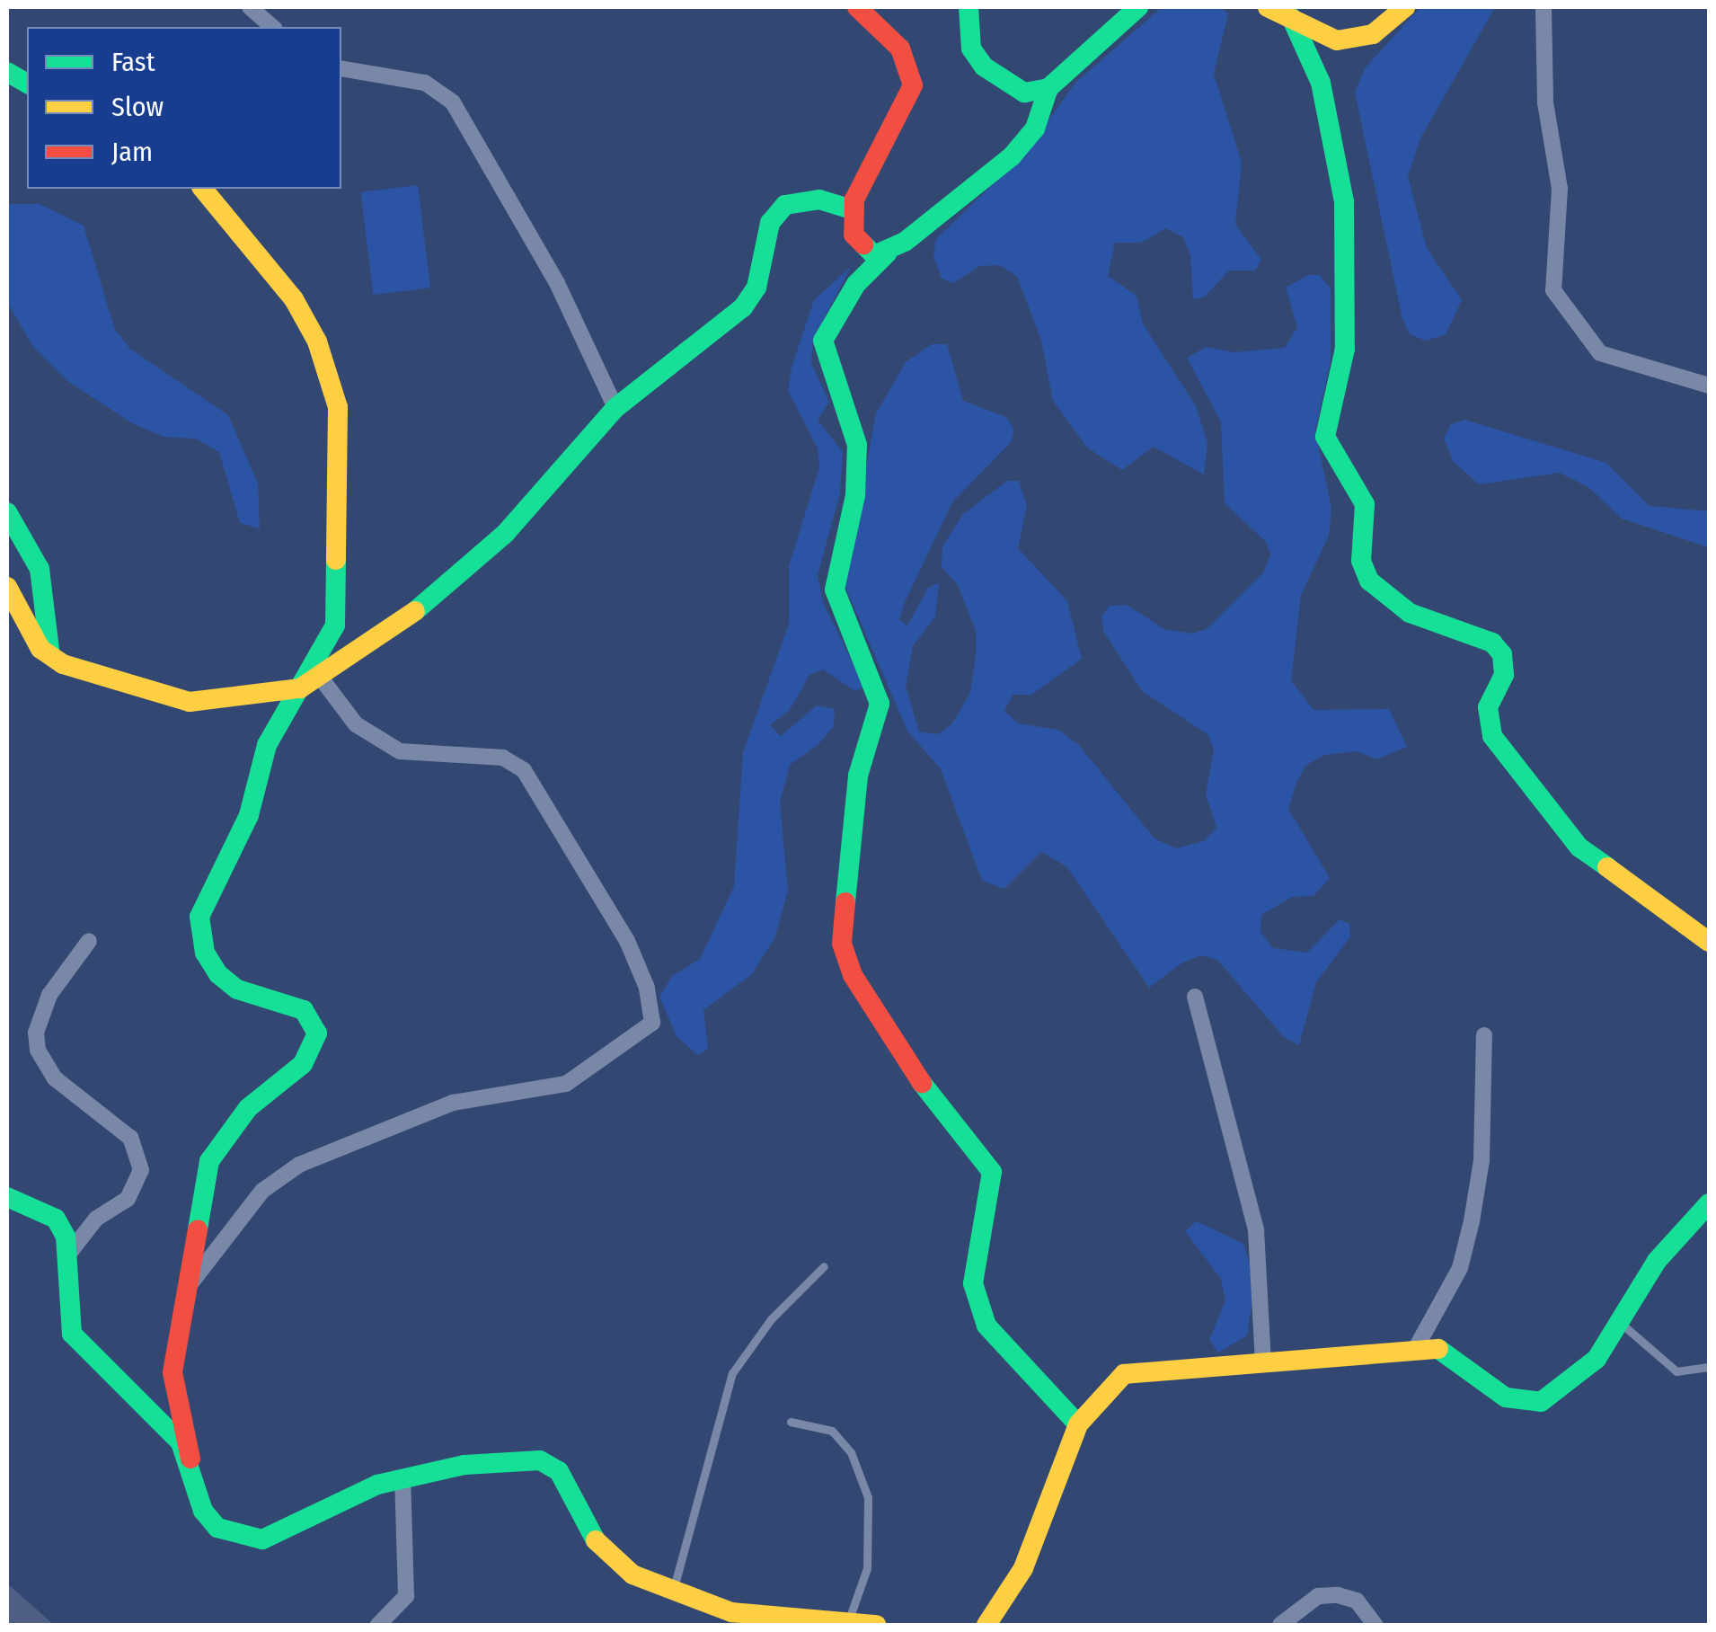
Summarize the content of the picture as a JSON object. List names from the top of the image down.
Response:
{
  "legend": ["Fast", "Slow", "Jam"]
}
